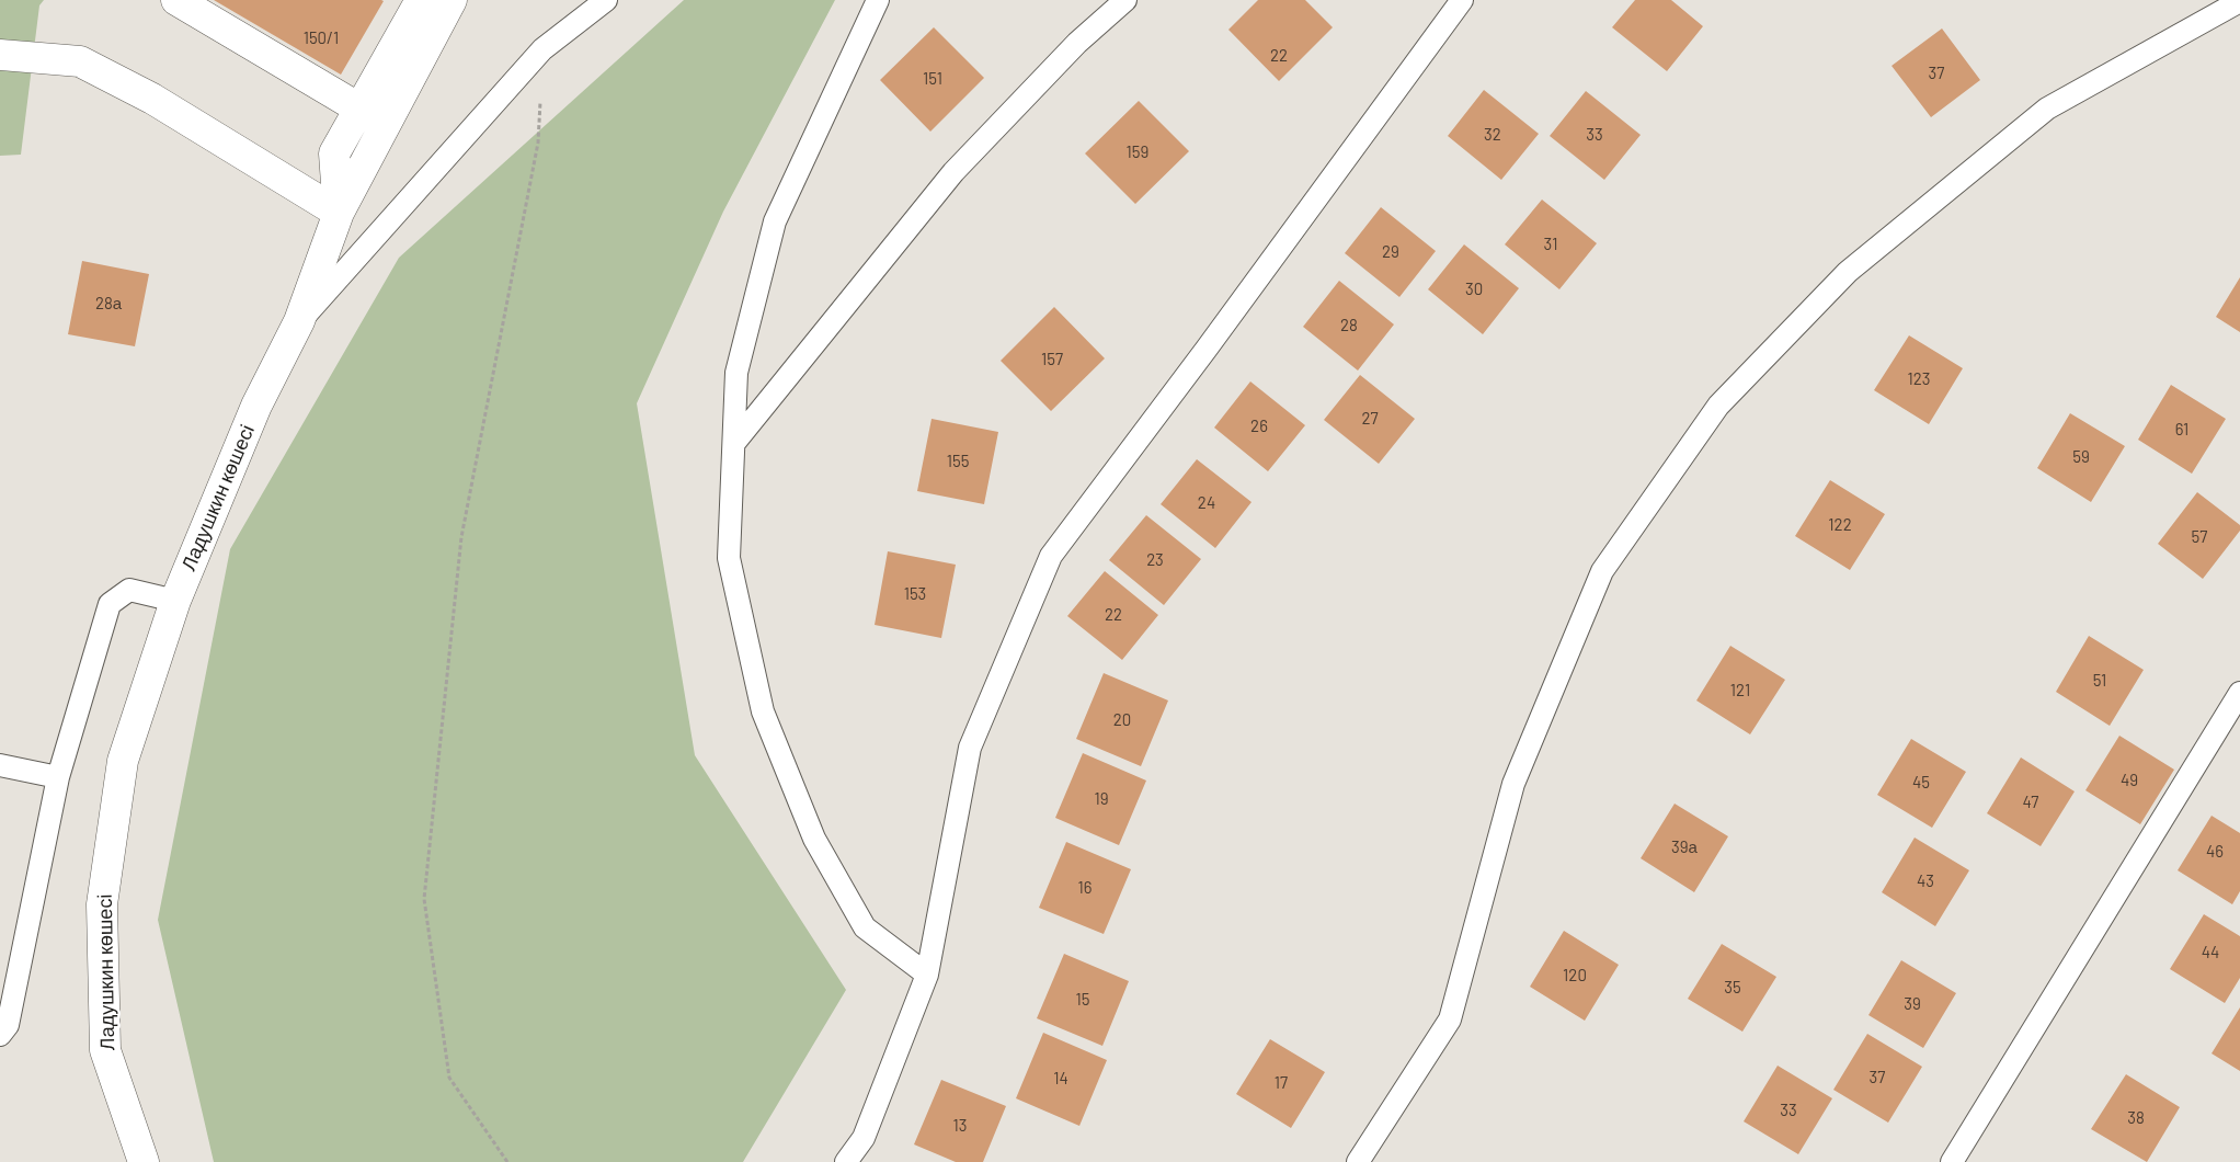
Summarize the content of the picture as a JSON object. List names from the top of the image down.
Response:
{
  "streets": {
    "street": ["Ладушкин көшесі"]
  },
  "house_numbers": [
    "150/1",
    "22",
    "37",
    "151",
    "32",
    "33",
    "159",
    "31",
    "29",
    "30",
    "28а",
    "28",
    "157",
    "123",
    "27",
    "26",
    "61",
    "59",
    "155",
    "24",
    "122",
    "57",
    "23",
    "153",
    "22",
    "51",
    "121",
    "20",
    "49",
    "45",
    "19",
    "47",
    "39а",
    "46",
    "43",
    "16",
    "44",
    "120",
    "35",
    "15",
    "39",
    "37",
    "14",
    "17",
    "33",
    "38",
    "13"
  ]
}
